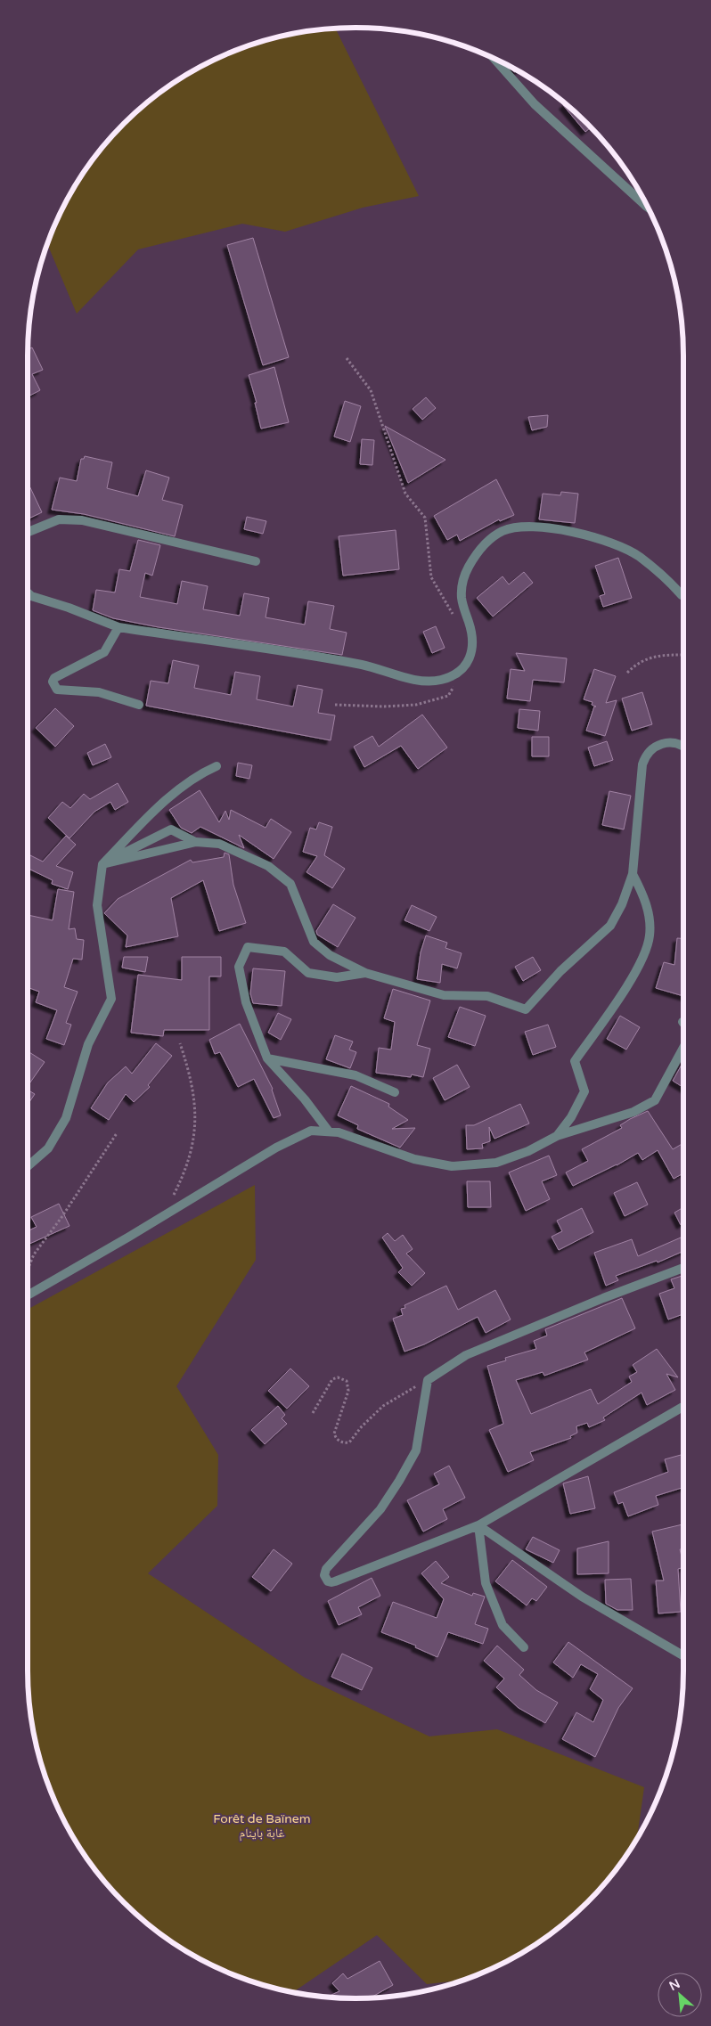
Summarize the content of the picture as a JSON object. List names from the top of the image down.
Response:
{
  "parks": ["Forêt de Baïnem غابة باينام"],
  "north": "top left"
}
